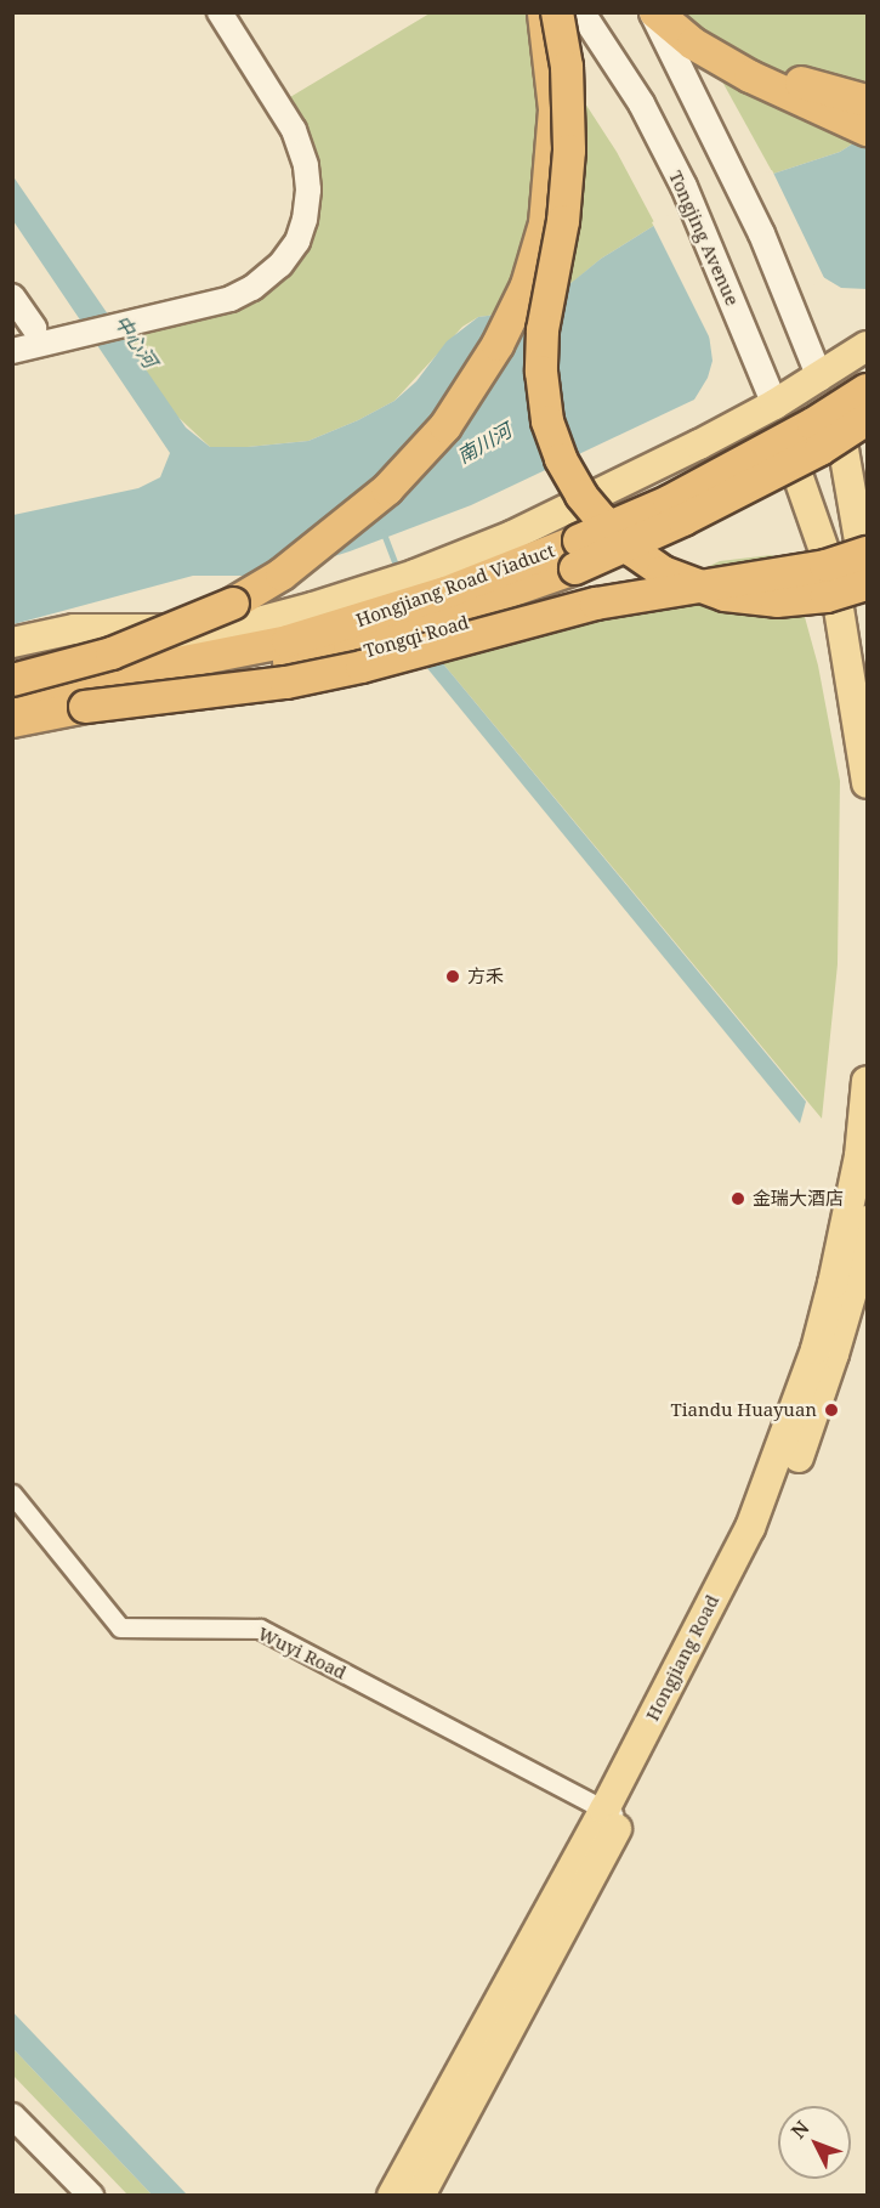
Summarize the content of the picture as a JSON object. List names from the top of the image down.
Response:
{
  "streets": {
    "highway": ["Hongjiang Road Viaduct"],
    "main road": ["Tongjing Avenue", "Tongqi Road", "Hongjiang Road"],
    "street": ["Wuyi Road"]
  },
  "crossings": [
    ["Tongjing Avenue", "Tongqi Road"],
    ["Wuyi Road", "Hongjiang Road"]
  ],
  "water": ["中心河", "南川河"],
  "places": ["方禾", "金瑞大酒店", "Tiandu Huayuan"],
  "north": "top left"
}
